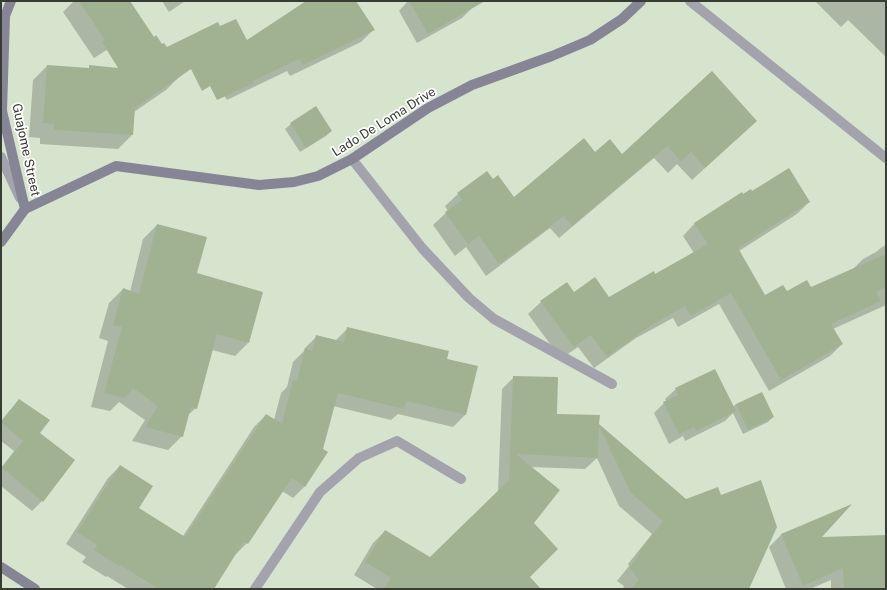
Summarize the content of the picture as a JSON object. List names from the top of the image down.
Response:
{
  "streets": {
    "street": ["Lado De Loma Drive", "Guajome Street"]
  },
  "crossings": [
    ["Lado De Loma Drive", "Guajome Street"]
  ]
}
